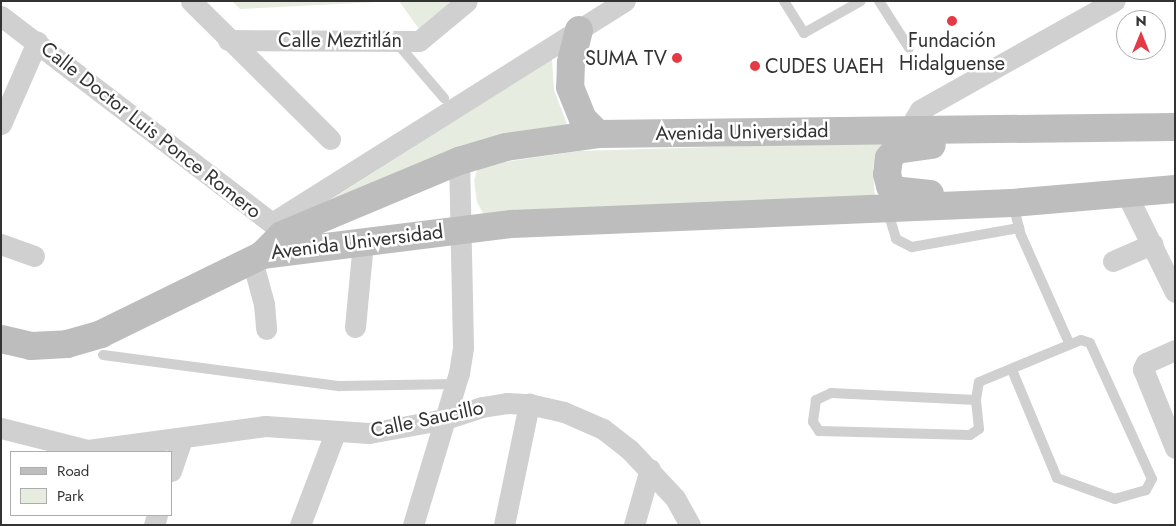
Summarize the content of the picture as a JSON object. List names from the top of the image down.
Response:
{
  "streets": {
    "main road": ["Avenida Universidad"],
    "street": ["Calle Meztitlán", "Calle Doctor Luis Ponce Romero", "Calle Saucillo"]
  },
  "crossings": [
    ["Calle Doctor Luis Ponce Romero", "Avenida Universidad"]
  ],
  "places": ["Fundación Hidalguense", "SUMA TV", "CUDES UAEH"],
  "legend": ["Road", "Park"],
  "north": "top"
}
